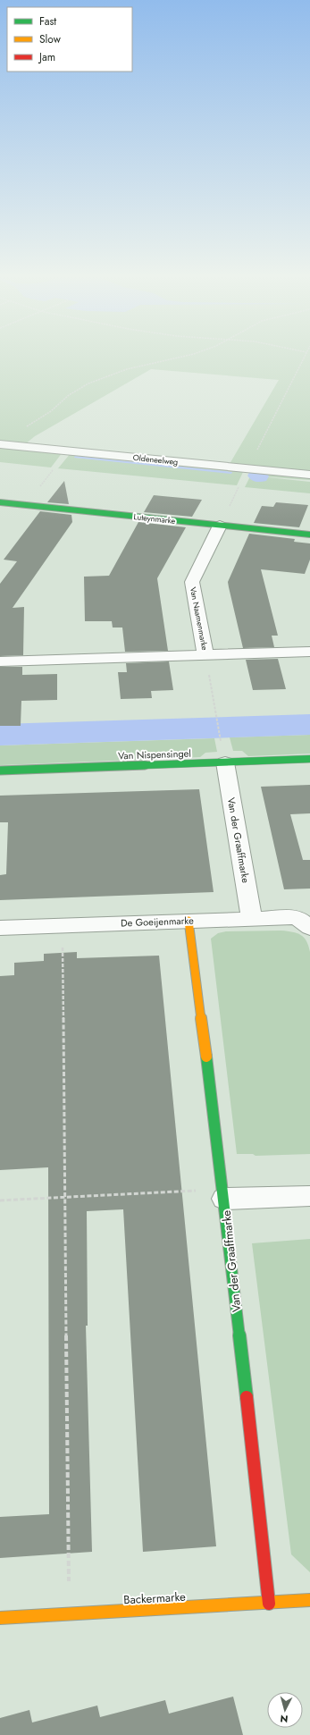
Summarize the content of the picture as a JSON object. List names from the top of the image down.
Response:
{
  "streets": {
    "street": [
      "Oldeneelweg",
      "Luteynmarke",
      "Van Naamenmarke",
      "Van Nispensingel",
      "Van der Graaffmarke",
      "De Goeijenmarke",
      "Backermarke"
    ]
  },
  "crossings": [
    ["Luteynmarke", "Van Naamenmarke"],
    ["Van Nispensingel", "Van der Graaffmarke"],
    ["Van der Graaffmarke", "De Goeijenmarke"],
    ["Van der Graaffmarke", "Backermarke"]
  ],
  "legend": ["Fast", "Slow", "Jam"],
  "north": "bottom"
}
